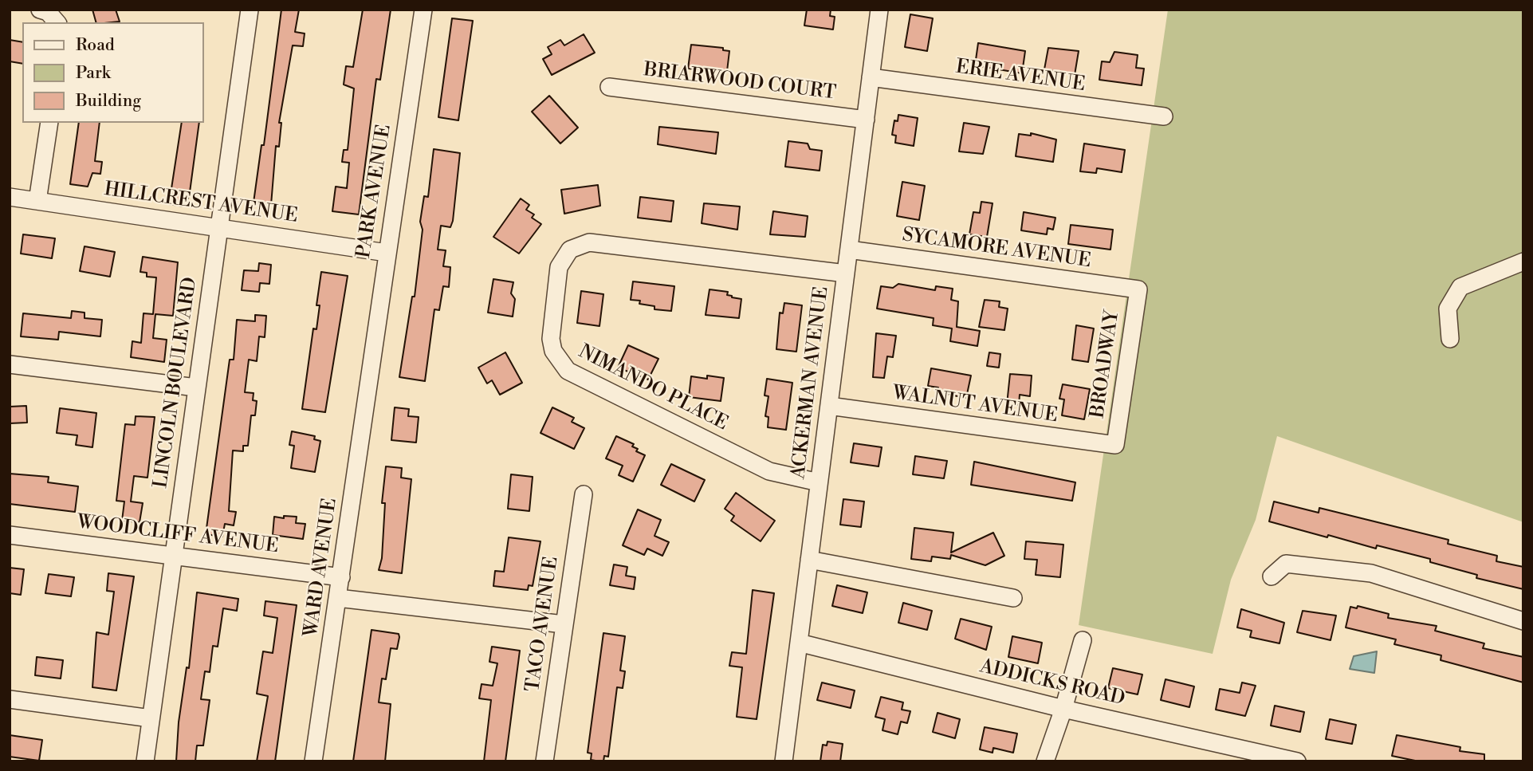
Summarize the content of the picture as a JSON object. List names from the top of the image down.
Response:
{
  "streets": {
    "street": [
      "ERIE AVENUE",
      "BRIARWOOD COURT",
      "PARK AVENUE",
      "HILLCREST AVENUE",
      "SYCAMORE AVENUE",
      "BROADWAY",
      "LINCOLN BOULEVARD",
      "ACKERMAN AVENUE",
      "NIMANDO PLACE",
      "WALNUT AVENUE",
      "WOODCLIFF AVENUE",
      "WARD AVENUE",
      "TACO AVENUE",
      "ADDICKS ROAD"
    ]
  },
  "crossings": [
    ["ERIE AVENUE", "ACKERMAN AVENUE"],
    ["BRIARWOOD COURT", "ACKERMAN AVENUE"],
    ["PARK AVENUE", "HILLCREST AVENUE"],
    ["PARK AVENUE", "WARD AVENUE"],
    ["HILLCREST AVENUE", "LINCOLN BOULEVARD"],
    ["SYCAMORE AVENUE", "BROADWAY"],
    ["SYCAMORE AVENUE", "ACKERMAN AVENUE"],
    ["BROADWAY", "WALNUT AVENUE"],
    ["LINCOLN BOULEVARD", "WOODCLIFF AVENUE"],
    ["ACKERMAN AVENUE", "NIMANDO PLACE"],
    ["ACKERMAN AVENUE", "WALNUT AVENUE"],
    ["ACKERMAN AVENUE", "ADDICKS ROAD"],
    ["WOODCLIFF AVENUE", "WARD AVENUE"]
  ],
  "legend": ["Road", "Park", "Building"]
}
